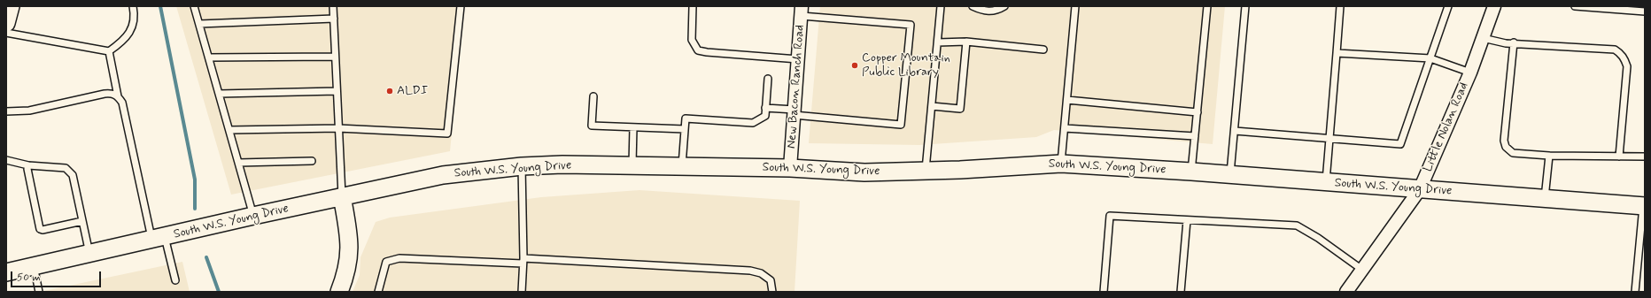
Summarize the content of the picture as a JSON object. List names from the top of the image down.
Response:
{
  "streets": {
    "main road": ["South W.S. Young Drive"],
    "street": ["New Bacon Ranch Road", "Little Nolan Road"]
  },
  "crossings": [
    ["New Bacon Ranch Road", "South W.S. Young Drive"],
    ["Little Nolan Road", "South W.S. Young Drive"]
  ],
  "places": ["Copper Mountain Public Library", "ALDI"],
  "scale_bar": "50 m"
}
